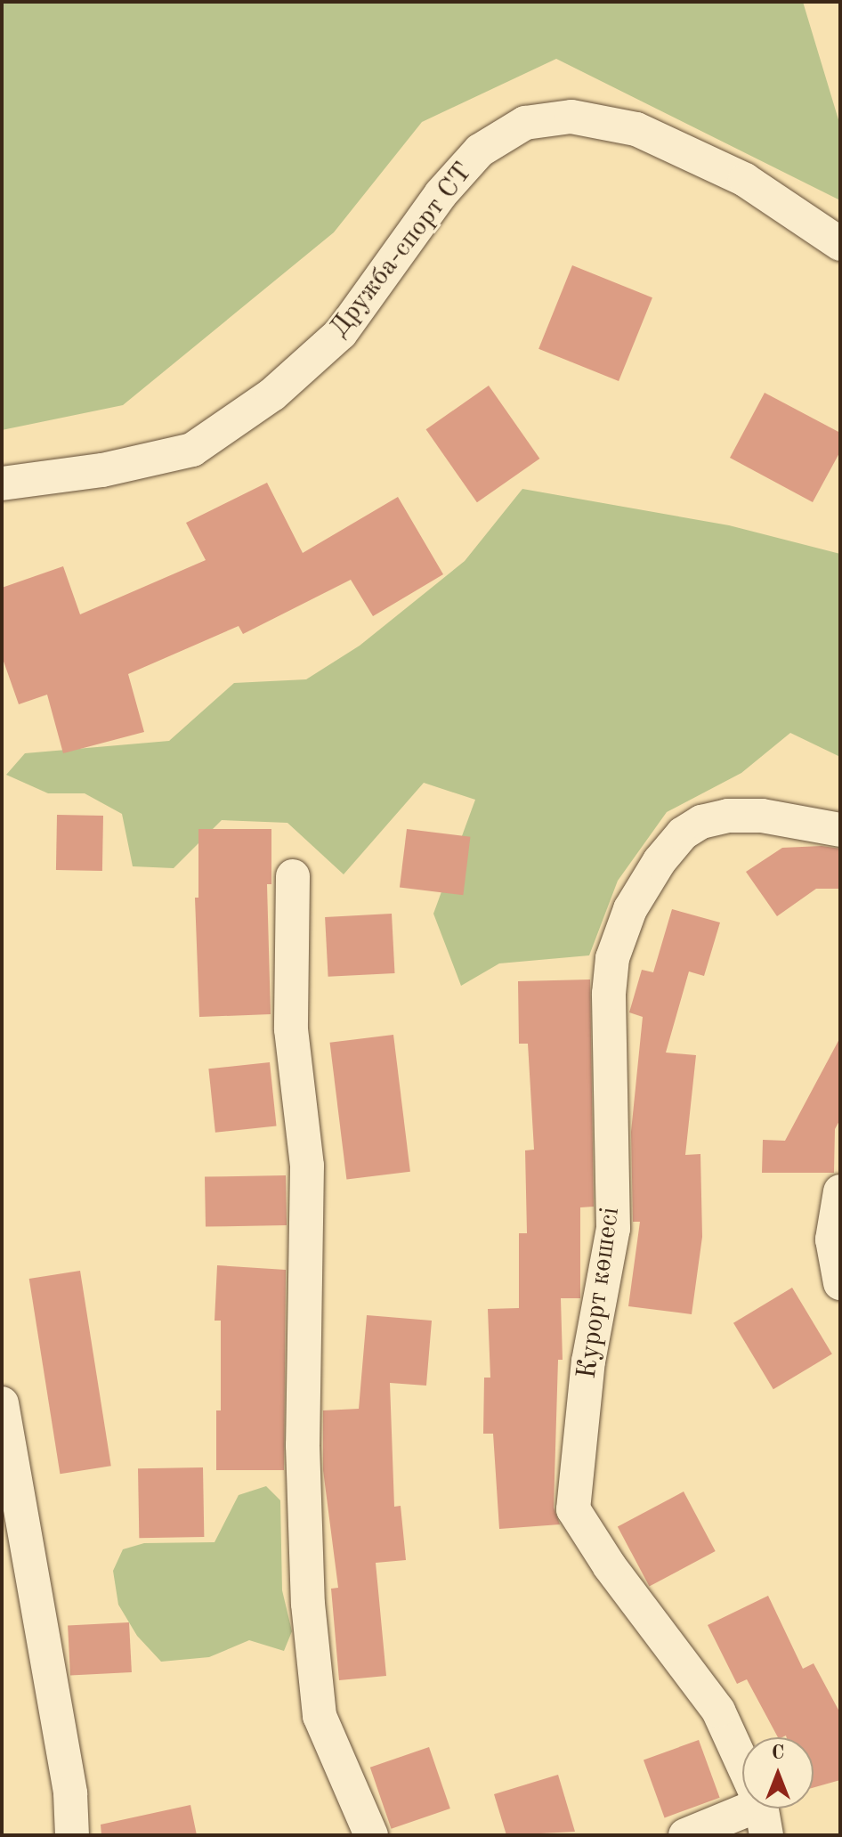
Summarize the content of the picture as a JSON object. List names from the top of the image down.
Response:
{
  "streets": {
    "street": ["Дружба-спорт СТ", "Курорт көшесі"]
  },
  "north": "top"
}
